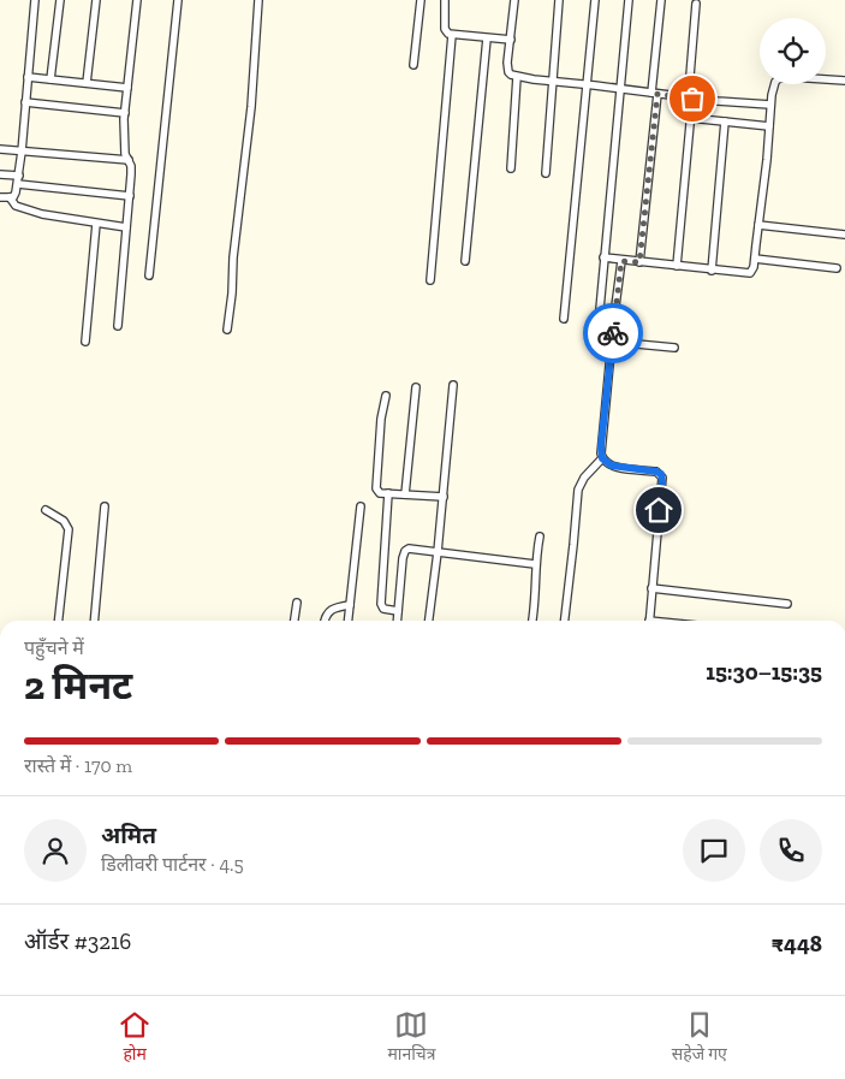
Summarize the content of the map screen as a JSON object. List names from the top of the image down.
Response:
{
  "page": {
    "heading": ["2 मिनट", "पहुँचने में", "15:30–15:35"],
    "panel": [
      "अमित",
      "डिलीवरी पार्टनर · 4.5",
      "ऑर्डर #3216",
      "₹448"
    ],
    "bar": "रास्ते में · 170 m",
    "tabs": ["होम", "मानचित्र", "सहेजे गए"]
  }
}
